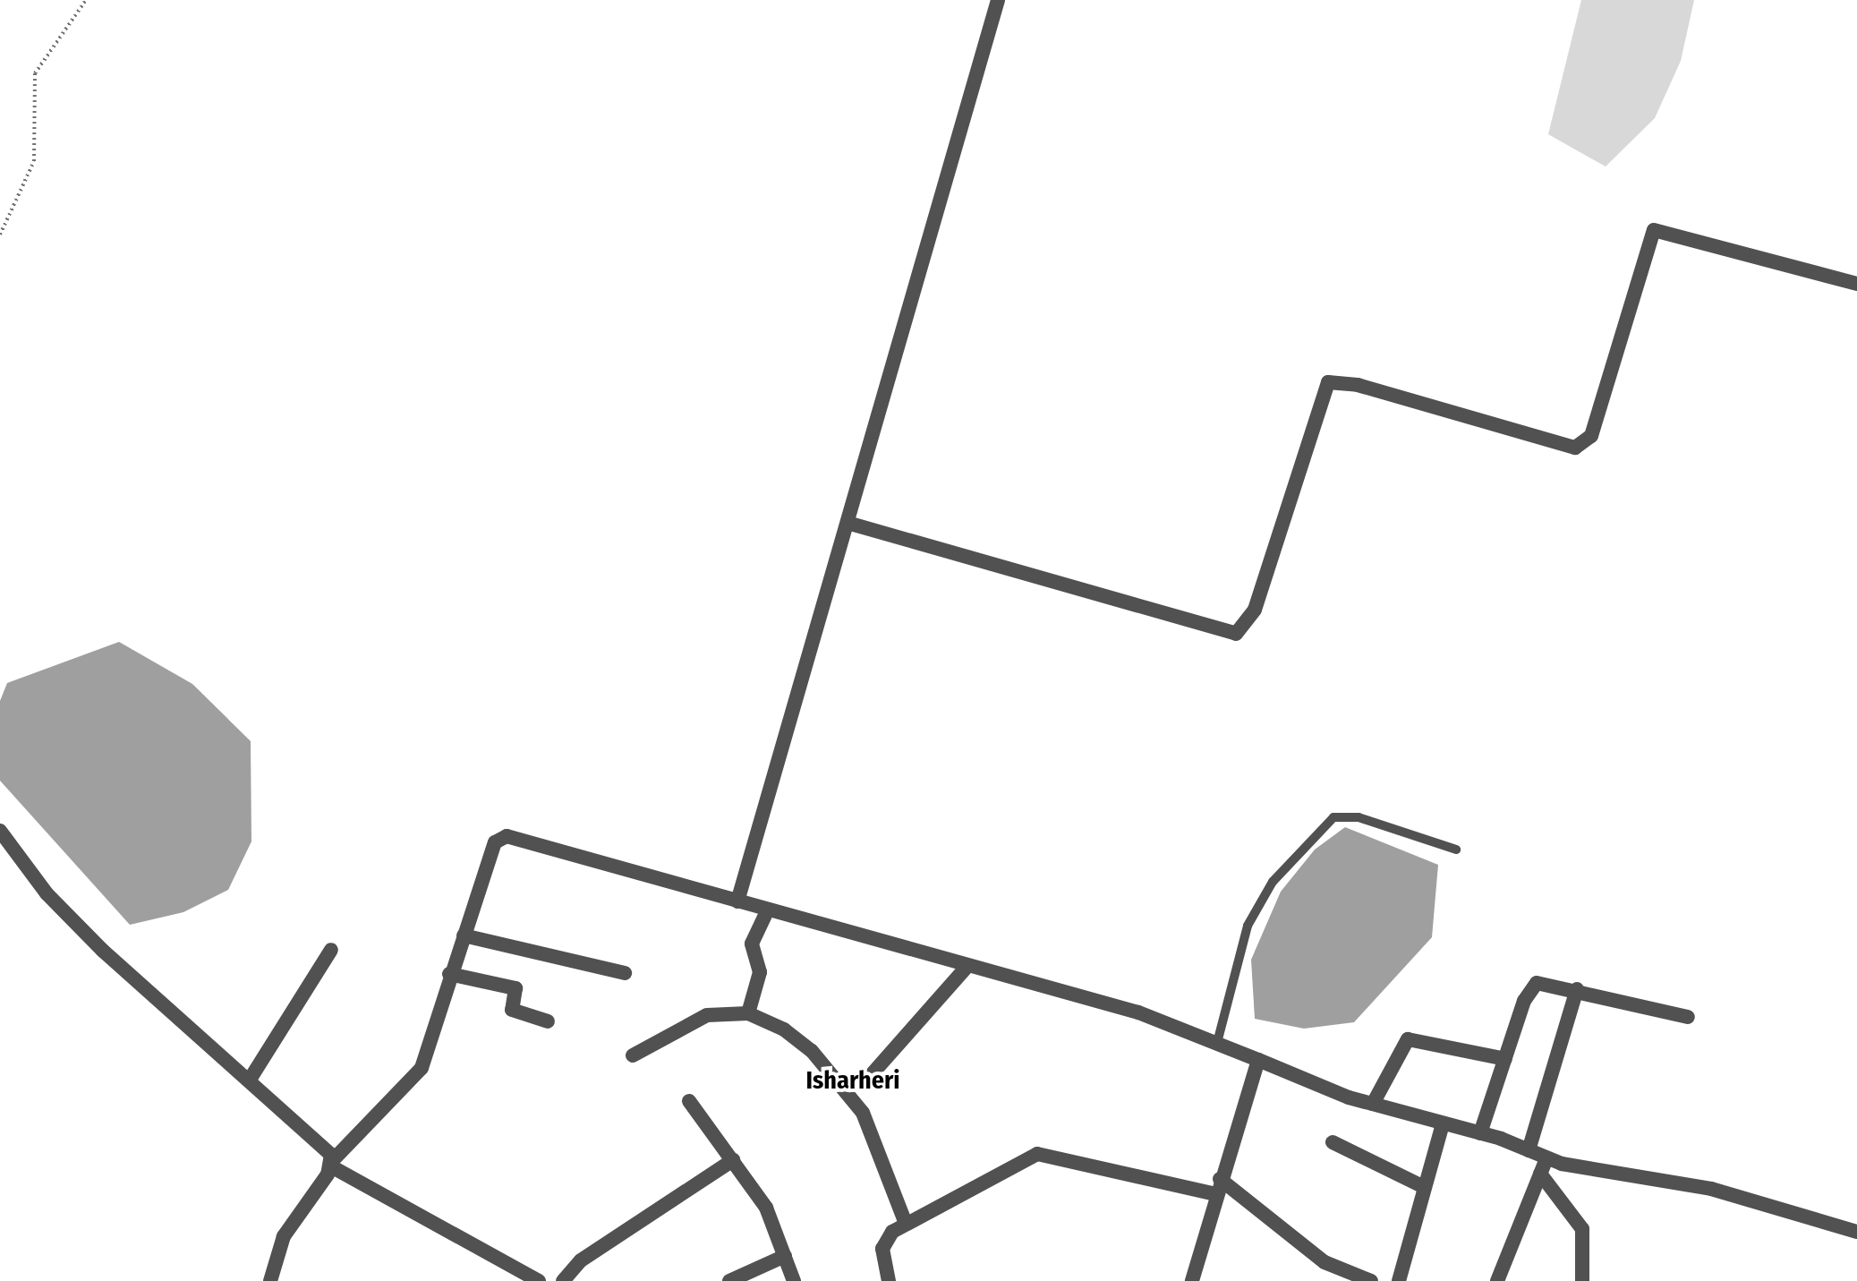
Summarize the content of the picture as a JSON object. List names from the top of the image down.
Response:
{
  "districts": ["Isharheri"]
}
